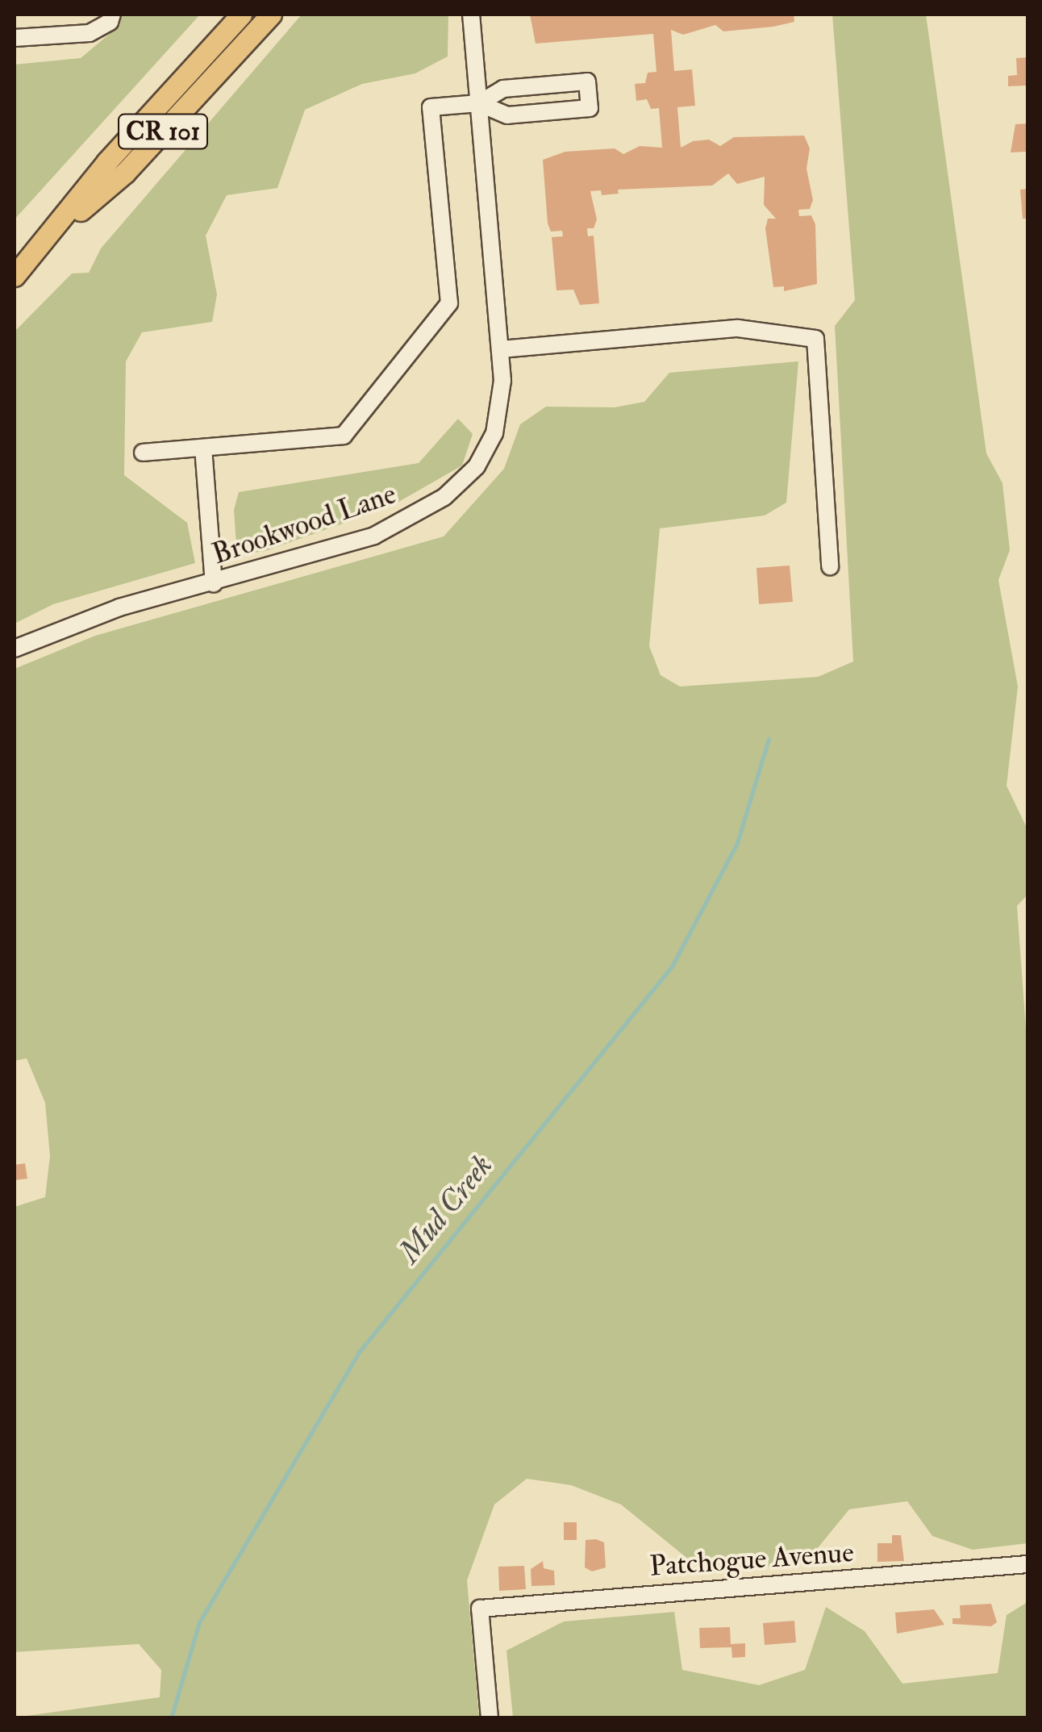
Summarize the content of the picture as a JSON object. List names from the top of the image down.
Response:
{
  "streets": {
    "main road": ["CR 101"],
    "street": ["Brookwood Lane", "Patchogue Avenue"]
  },
  "water": ["Mud Creek"]
}
